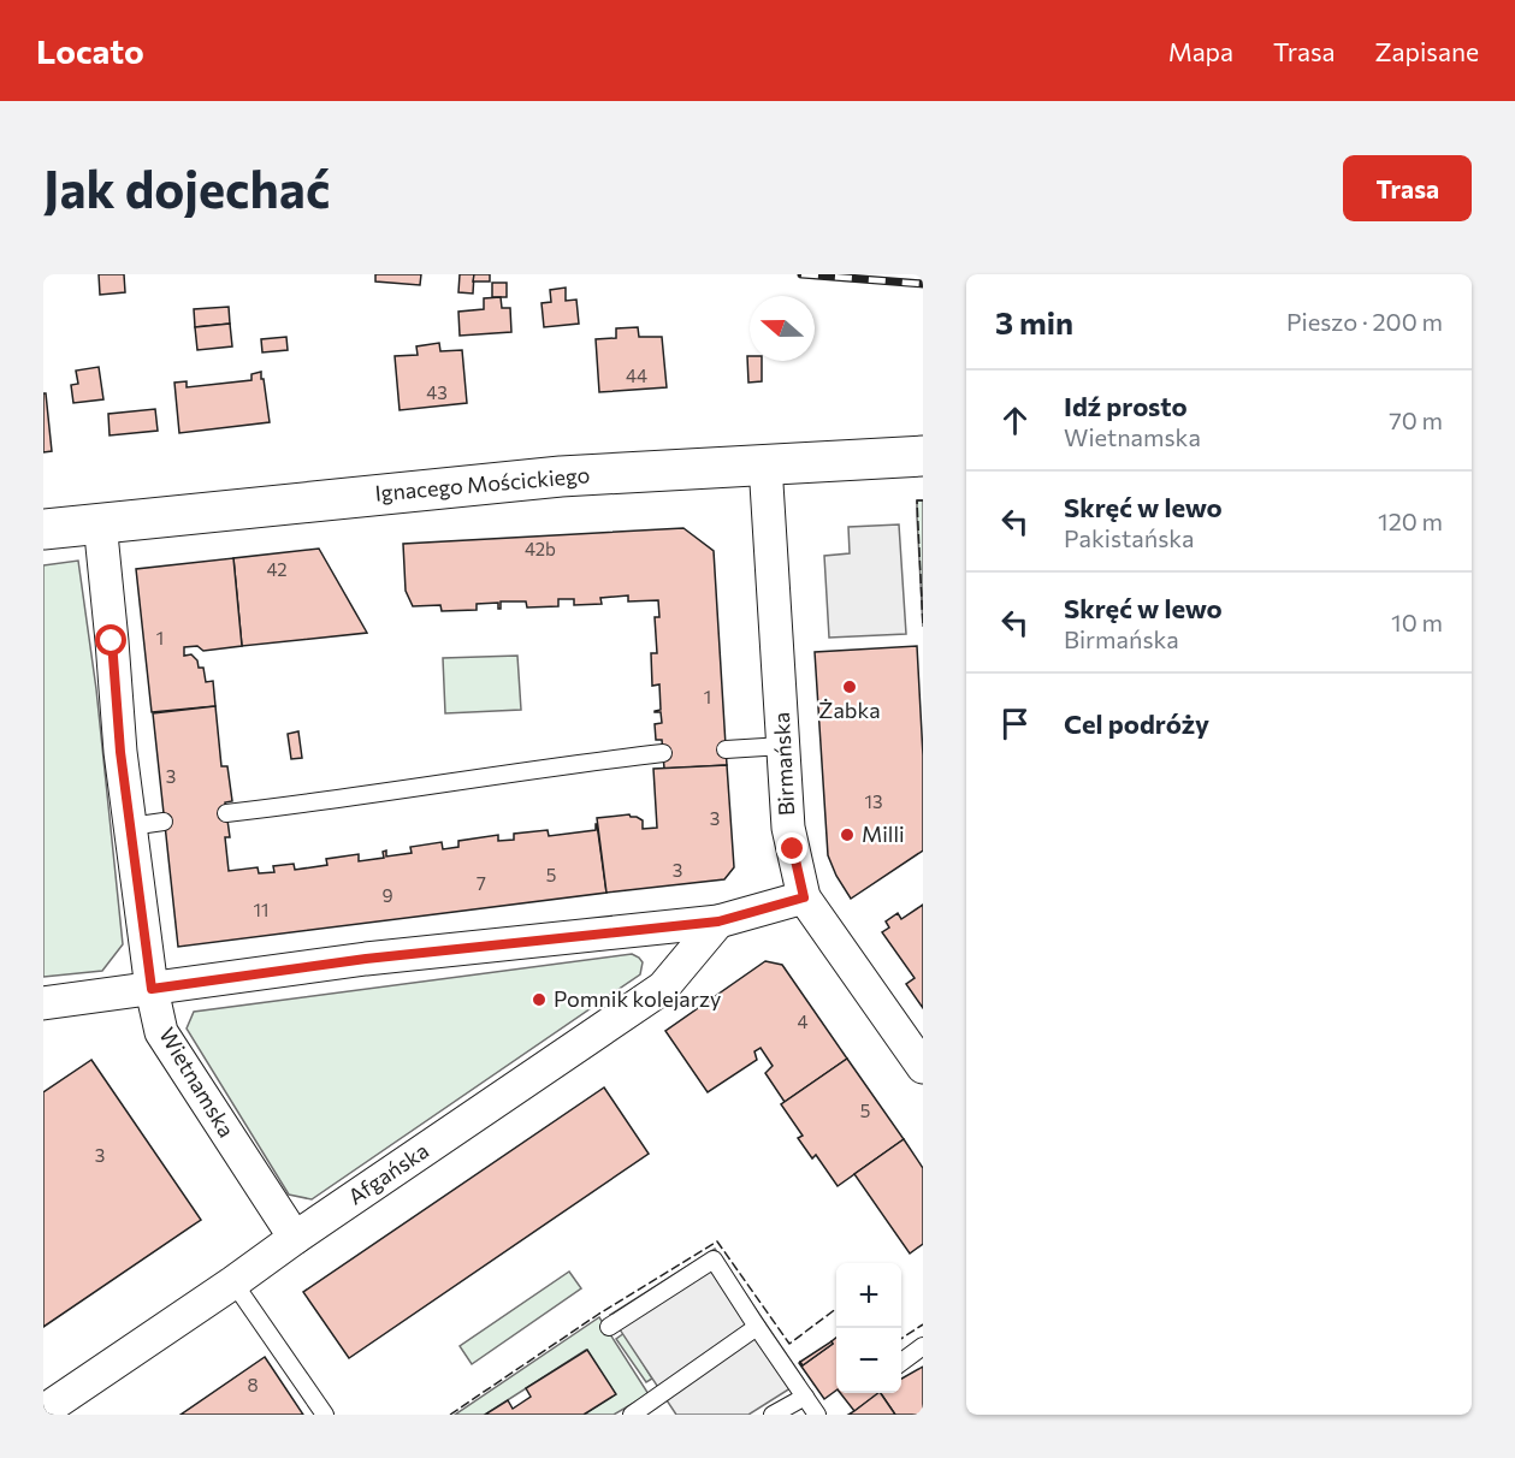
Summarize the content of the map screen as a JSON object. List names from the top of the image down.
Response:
{
  "streets": {
    "street": [
      "Ignacego Mościckiego",
      "Birmańska",
      "Wietnamska",
      "Afgańska"
    ]
  },
  "crossings": [
    ["Ignacego Mościckiego", "Birmańska"],
    ["Ignacego Mościckiego", "Wietnamska"],
    ["Wietnamska", "Afgańska"]
  ],
  "places": ["Żabka", "Milli", "Pomnik kolejarzy"],
  "house_numbers": [
    "44",
    "43",
    "42b",
    "42",
    "1",
    "1",
    "3",
    "13",
    "3",
    "3",
    "5",
    "7",
    "9",
    "11",
    "4",
    "5",
    "3",
    "8"
  ],
  "north": "left",
  "page": {
    "header": "Locato",
    "nav": ["Mapa", "Trasa", "Zapisane"],
    "buttons": "Trasa",
    "title": "Jak dojechać",
    "heading": ["3 min", "Pieszo · 200 m"],
    "list": [
      ["Idź prosto", "Wietnamska", "70 m"],
      ["Skręć w lewo", "Pakistańska", "120 m"],
      ["Skręć w lewo", "Birmańska", "10 m"],
      "Cel podróży"
    ],
    "map_buttons": ["+", "−"]
  }
}
